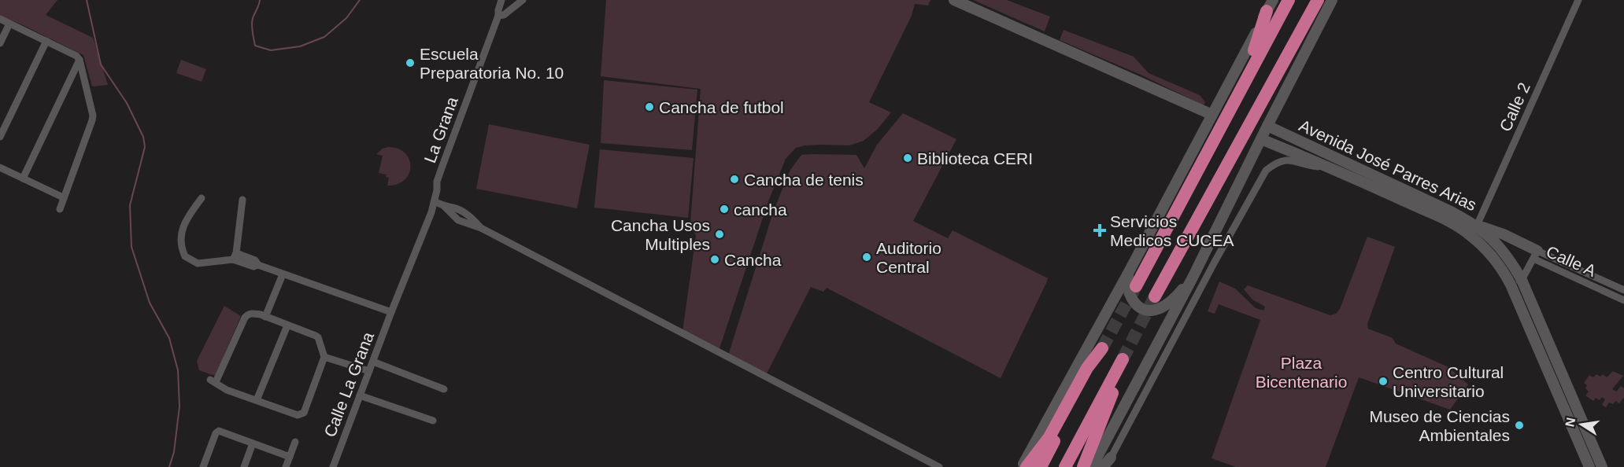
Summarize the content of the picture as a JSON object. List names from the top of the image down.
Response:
{
  "streets": {
    "main road": ["Avenida José Parres Arias"],
    "street": [
      "Calle 2",
      "La Grana",
      "Calle A",
      "Calle La Grana"
    ]
  },
  "crossings": [
    ["Calle 2", "Avenida José Parres Arias"],
    ["La Grana", "Calle La Grana"]
  ],
  "parks": ["Plaza Bicentenario"],
  "places": {
    "other": [
      "Escuela Preparatoria No. 10",
      "Cancha de futbol",
      "Biblioteca CERI",
      "Cancha de tenis",
      "cancha",
      "Cancha Usos Multiples",
      "Auditorio Central",
      "Cancha",
      "Centro Cultural Universitario",
      "Museo de Ciencias Ambientales"
    ],
    "health": ["Servicios Medicos CUCEA"]
  },
  "north": "left"
}
